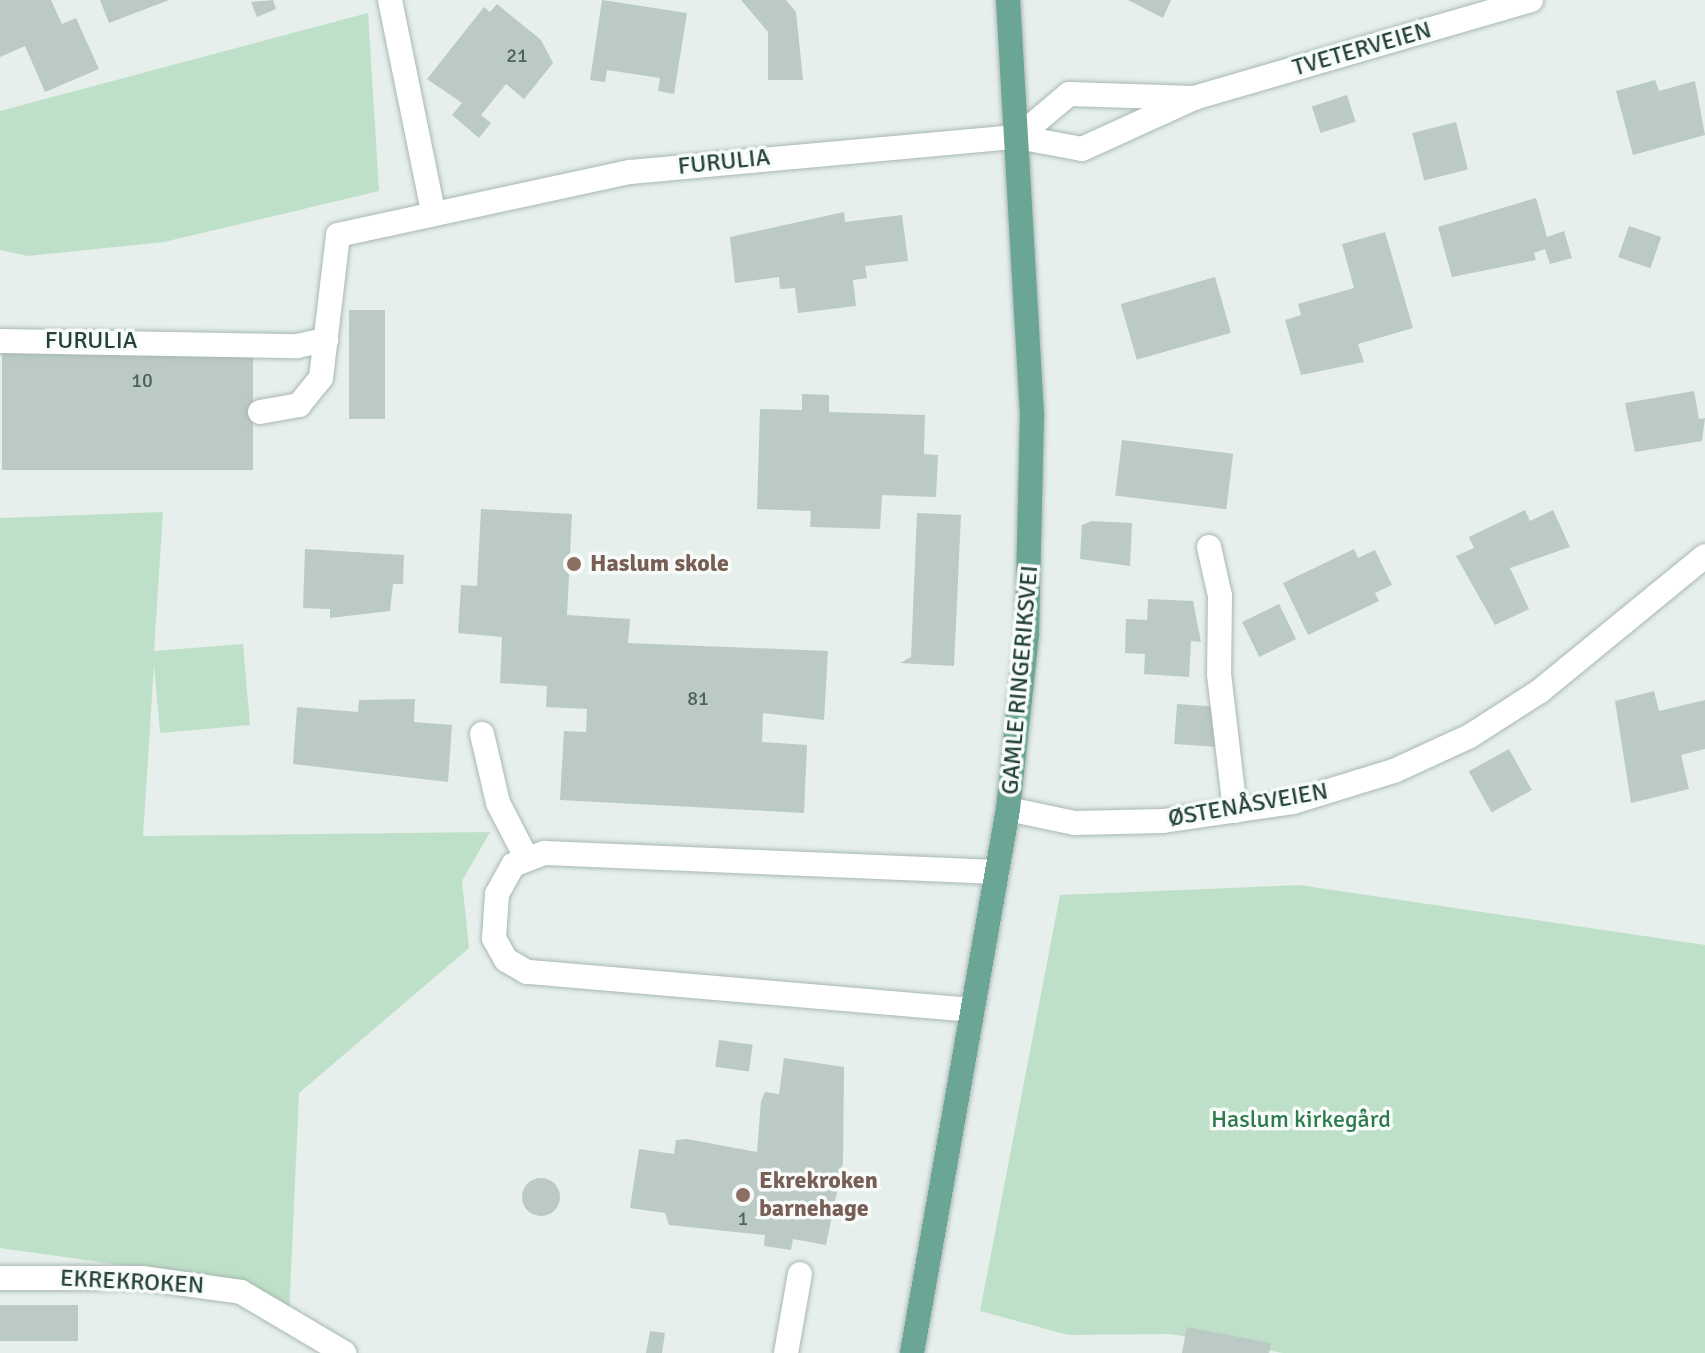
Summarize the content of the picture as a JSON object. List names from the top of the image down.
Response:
{
  "streets": {
    "main road": ["GAMLE RINGERIKSVEI"],
    "street": [
      "TVETERVEIEN",
      "FURULIA",
      "ØSTENÅSVEIEN",
      "EKREKROKEN"
    ]
  },
  "crossings": [
    ["TVETERVEIEN", "FURULIA"],
    ["TVETERVEIEN", "GAMLE RINGERIKSVEI"],
    ["FURULIA", "GAMLE RINGERIKSVEI"],
    ["GAMLE RINGERIKSVEI", "ØSTENÅSVEIEN"]
  ],
  "parks": ["Haslum kirkegård"],
  "places": ["Haslum skole", "Ekrekroken barnehage"],
  "house_numbers": [
    "21",
    "10",
    "81",
    "1"
  ]
}
